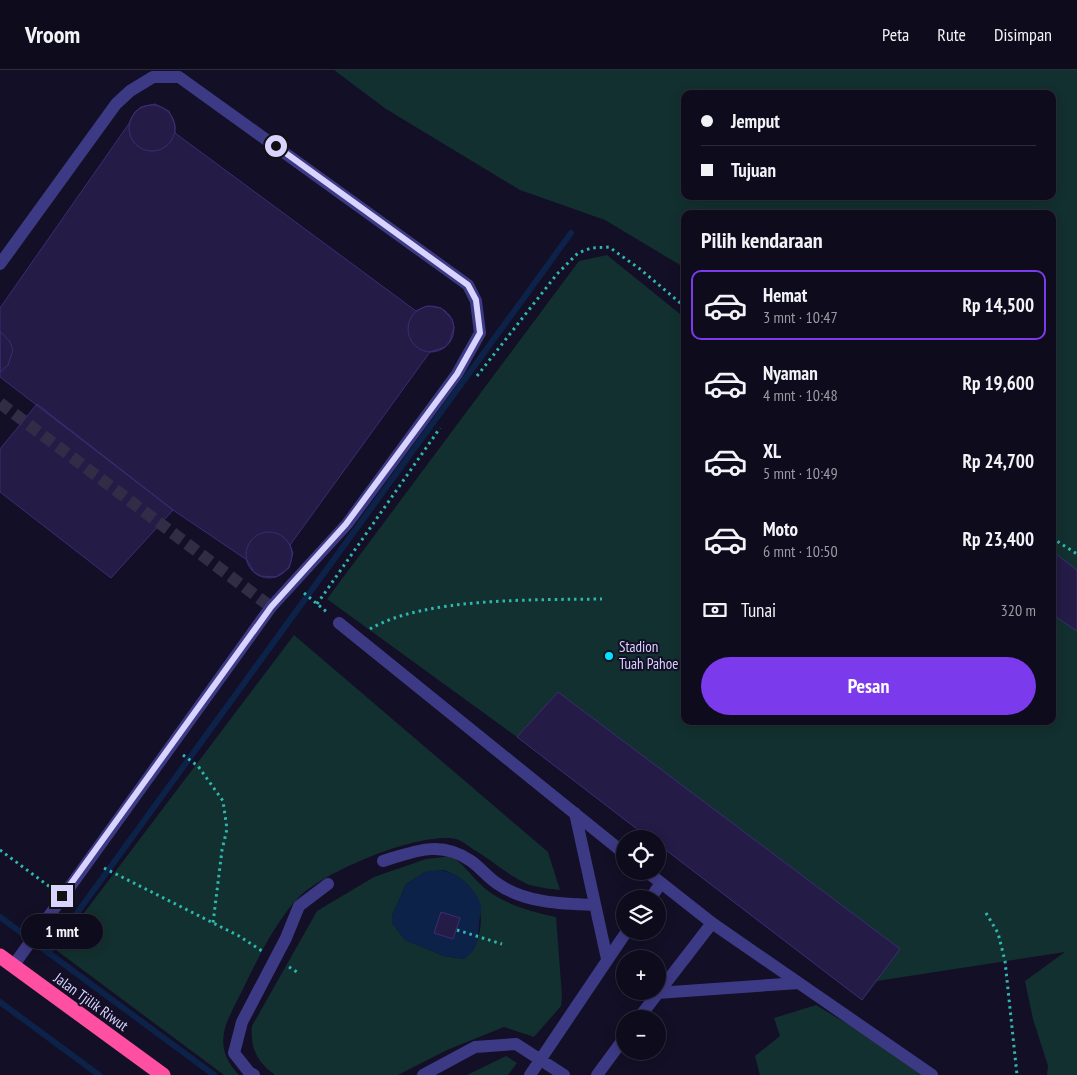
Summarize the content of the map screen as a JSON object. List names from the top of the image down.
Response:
{
  "streets": {
    "highway": ["Jalan Tjilik Riwut"]
  },
  "places": ["Stadion Tuah Pahoe"],
  "page": {
    "header": "Vroom",
    "nav": ["Peta", "Rute", "Disimpan"],
    "banner": ["Jemput", "Tujuan"],
    "heading": "Pilih kendaraan",
    "list": [
      {
        "name": "Hemat",
        "note": "3 mnt · 10:47",
        "value": "Rp 14,500"
      },
      {
        "name": "Nyaman",
        "note": "4 mnt · 10:48",
        "value": "Rp 19,600"
      },
      {
        "name": "XL",
        "note": "5 mnt · 10:49",
        "value": "Rp 24,700"
      },
      {
        "name": "Moto",
        "note": "6 mnt · 10:50",
        "value": "Rp 23,400"
      }
    ],
    "pay": ["Tunai", "320 m"],
    "buttons": "Pesan",
    "map_buttons": ["+", "−"],
    "bubble": "1 mnt"
  }
}
